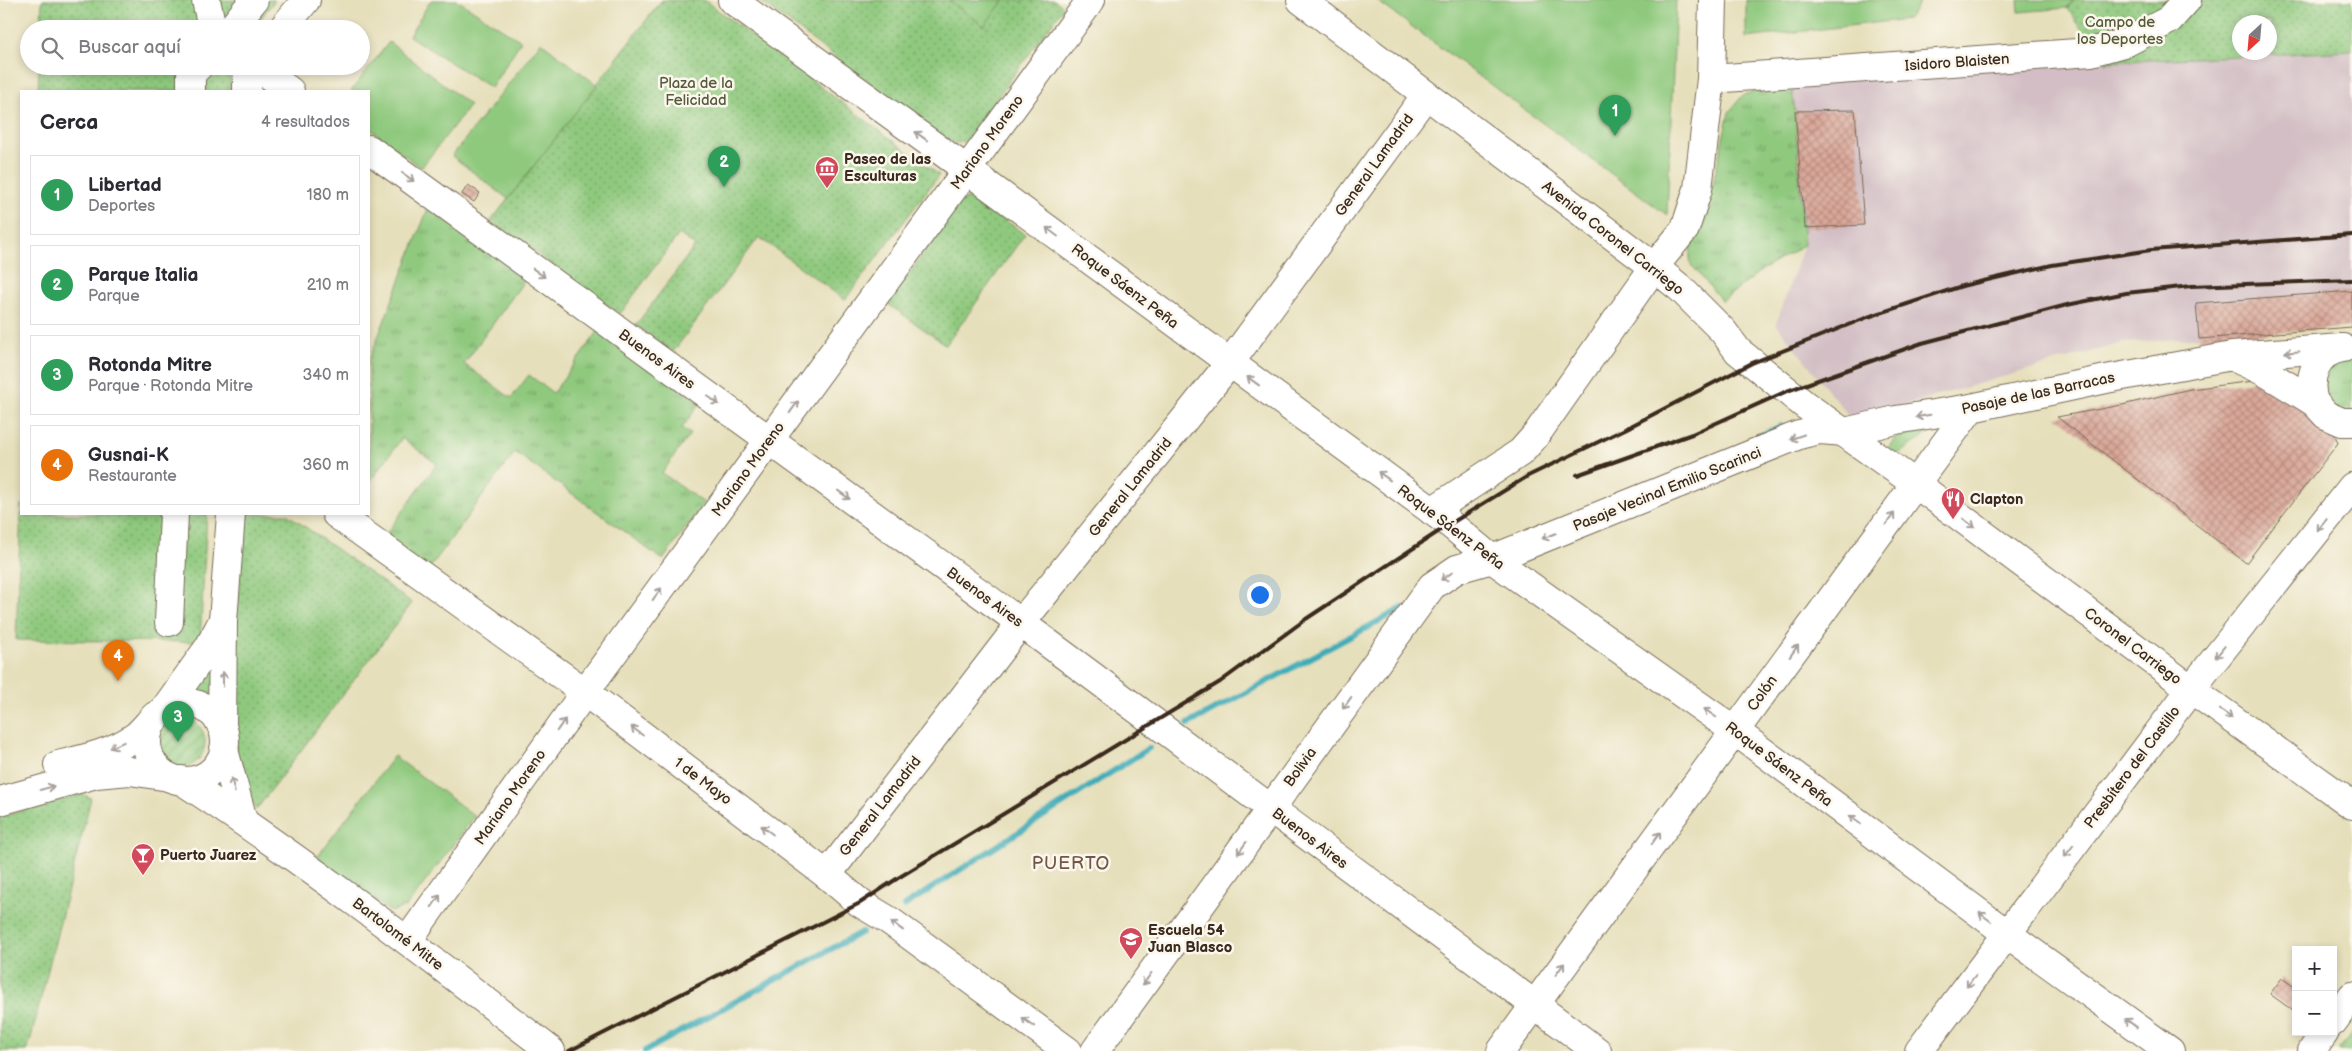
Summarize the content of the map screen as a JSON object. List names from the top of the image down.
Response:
{
  "streets": {
    "street": [
      "Isidoro Blaisten",
      "Mariano Moreno",
      "General Lamadrid",
      "Avenida Coronel Carriego",
      "Roque Sáenz Peña",
      "Buenos Aires",
      "Pasaje de las Barracas",
      "Pasaje Vecinal Emilio Scarinci",
      "Coronel Carriego",
      "Colón",
      "Bolivia",
      "Presbítero del Castillo",
      "1 de Mayo",
      "Bartolomé Mitre"
    ]
  },
  "crossings": [
    ["Mariano Moreno", "Roque Sáenz Peña"],
    ["Mariano Moreno", "Buenos Aires"],
    ["Mariano Moreno", "1 de Mayo"],
    ["Mariano Moreno", "Bartolomé Mitre"],
    ["General Lamadrid", "Avenida Coronel Carriego"],
    ["General Lamadrid", "Roque Sáenz Peña"],
    ["General Lamadrid", "Buenos Aires"],
    ["General Lamadrid", "1 de Mayo"],
    ["Avenida Coronel Carriego", "Pasaje de las Barracas"],
    ["Avenida Coronel Carriego", "Pasaje Vecinal Emilio Scarinci"],
    ["Avenida Coronel Carriego", "Coronel Carriego"],
    ["Avenida Coronel Carriego", "Colón"],
    ["Roque Sáenz Peña", "Pasaje Vecinal Emilio Scarinci"],
    ["Roque Sáenz Peña", "Colón"],
    ["Roque Sáenz Peña", "Bolivia"],
    ["Roque Sáenz Peña", "Presbítero del Castillo"],
    ["Buenos Aires", "Colón"],
    ["Buenos Aires", "Bolivia"],
    ["Pasaje de las Barracas", "Pasaje Vecinal Emilio Scarinci"],
    ["Pasaje de las Barracas", "Colón"],
    ["Pasaje Vecinal Emilio Scarinci", "Bolivia"],
    ["Coronel Carriego", "Colón"],
    ["Coronel Carriego", "Presbítero del Castillo"]
  ],
  "one_way": [
    "Mariano Moreno",
    "Roque Sáenz Peña",
    "Buenos Aires",
    "Pasaje de las Barracas",
    "Pasaje Vecinal Emilio Scarinci",
    "Coronel Carriego",
    "Colón",
    "Bolivia",
    "Presbítero del Castillo",
    "1 de Mayo"
  ],
  "districts": ["PUERTO"],
  "parks": ["Campo de los Deportes", "Plaza de la Felicidad"],
  "places": {
    "museum": ["Paseo de las Esculturas"],
    "restaurant": ["Clapton"],
    "bar": ["Puerto Juarez"],
    "school or university": ["Escuela 54 Juan Blasco"]
  },
  "north": "bottom left",
  "page": {
    "search": "Buscar aquí",
    "heading": ["Cerca", "4 resultados"],
    "pins": [
      "1",
      "2",
      "4",
      "3"
    ],
    "list": [
      {
        "mark": "1",
        "name": "Libertad",
        "note": "Deportes",
        "value": "180 m"
      },
      {
        "mark": "2",
        "name": "Parque Italia",
        "note": "Parque",
        "value": "210 m"
      },
      {
        "mark": "3",
        "name": "Rotonda Mitre",
        "note": "Parque · Rotonda Mitre",
        "value": "340 m"
      },
      {
        "mark": "4",
        "name": "Gusnai-K",
        "note": "Restaurante",
        "value": "360 m"
      }
    ],
    "map_buttons": ["+", "−"]
  }
}
